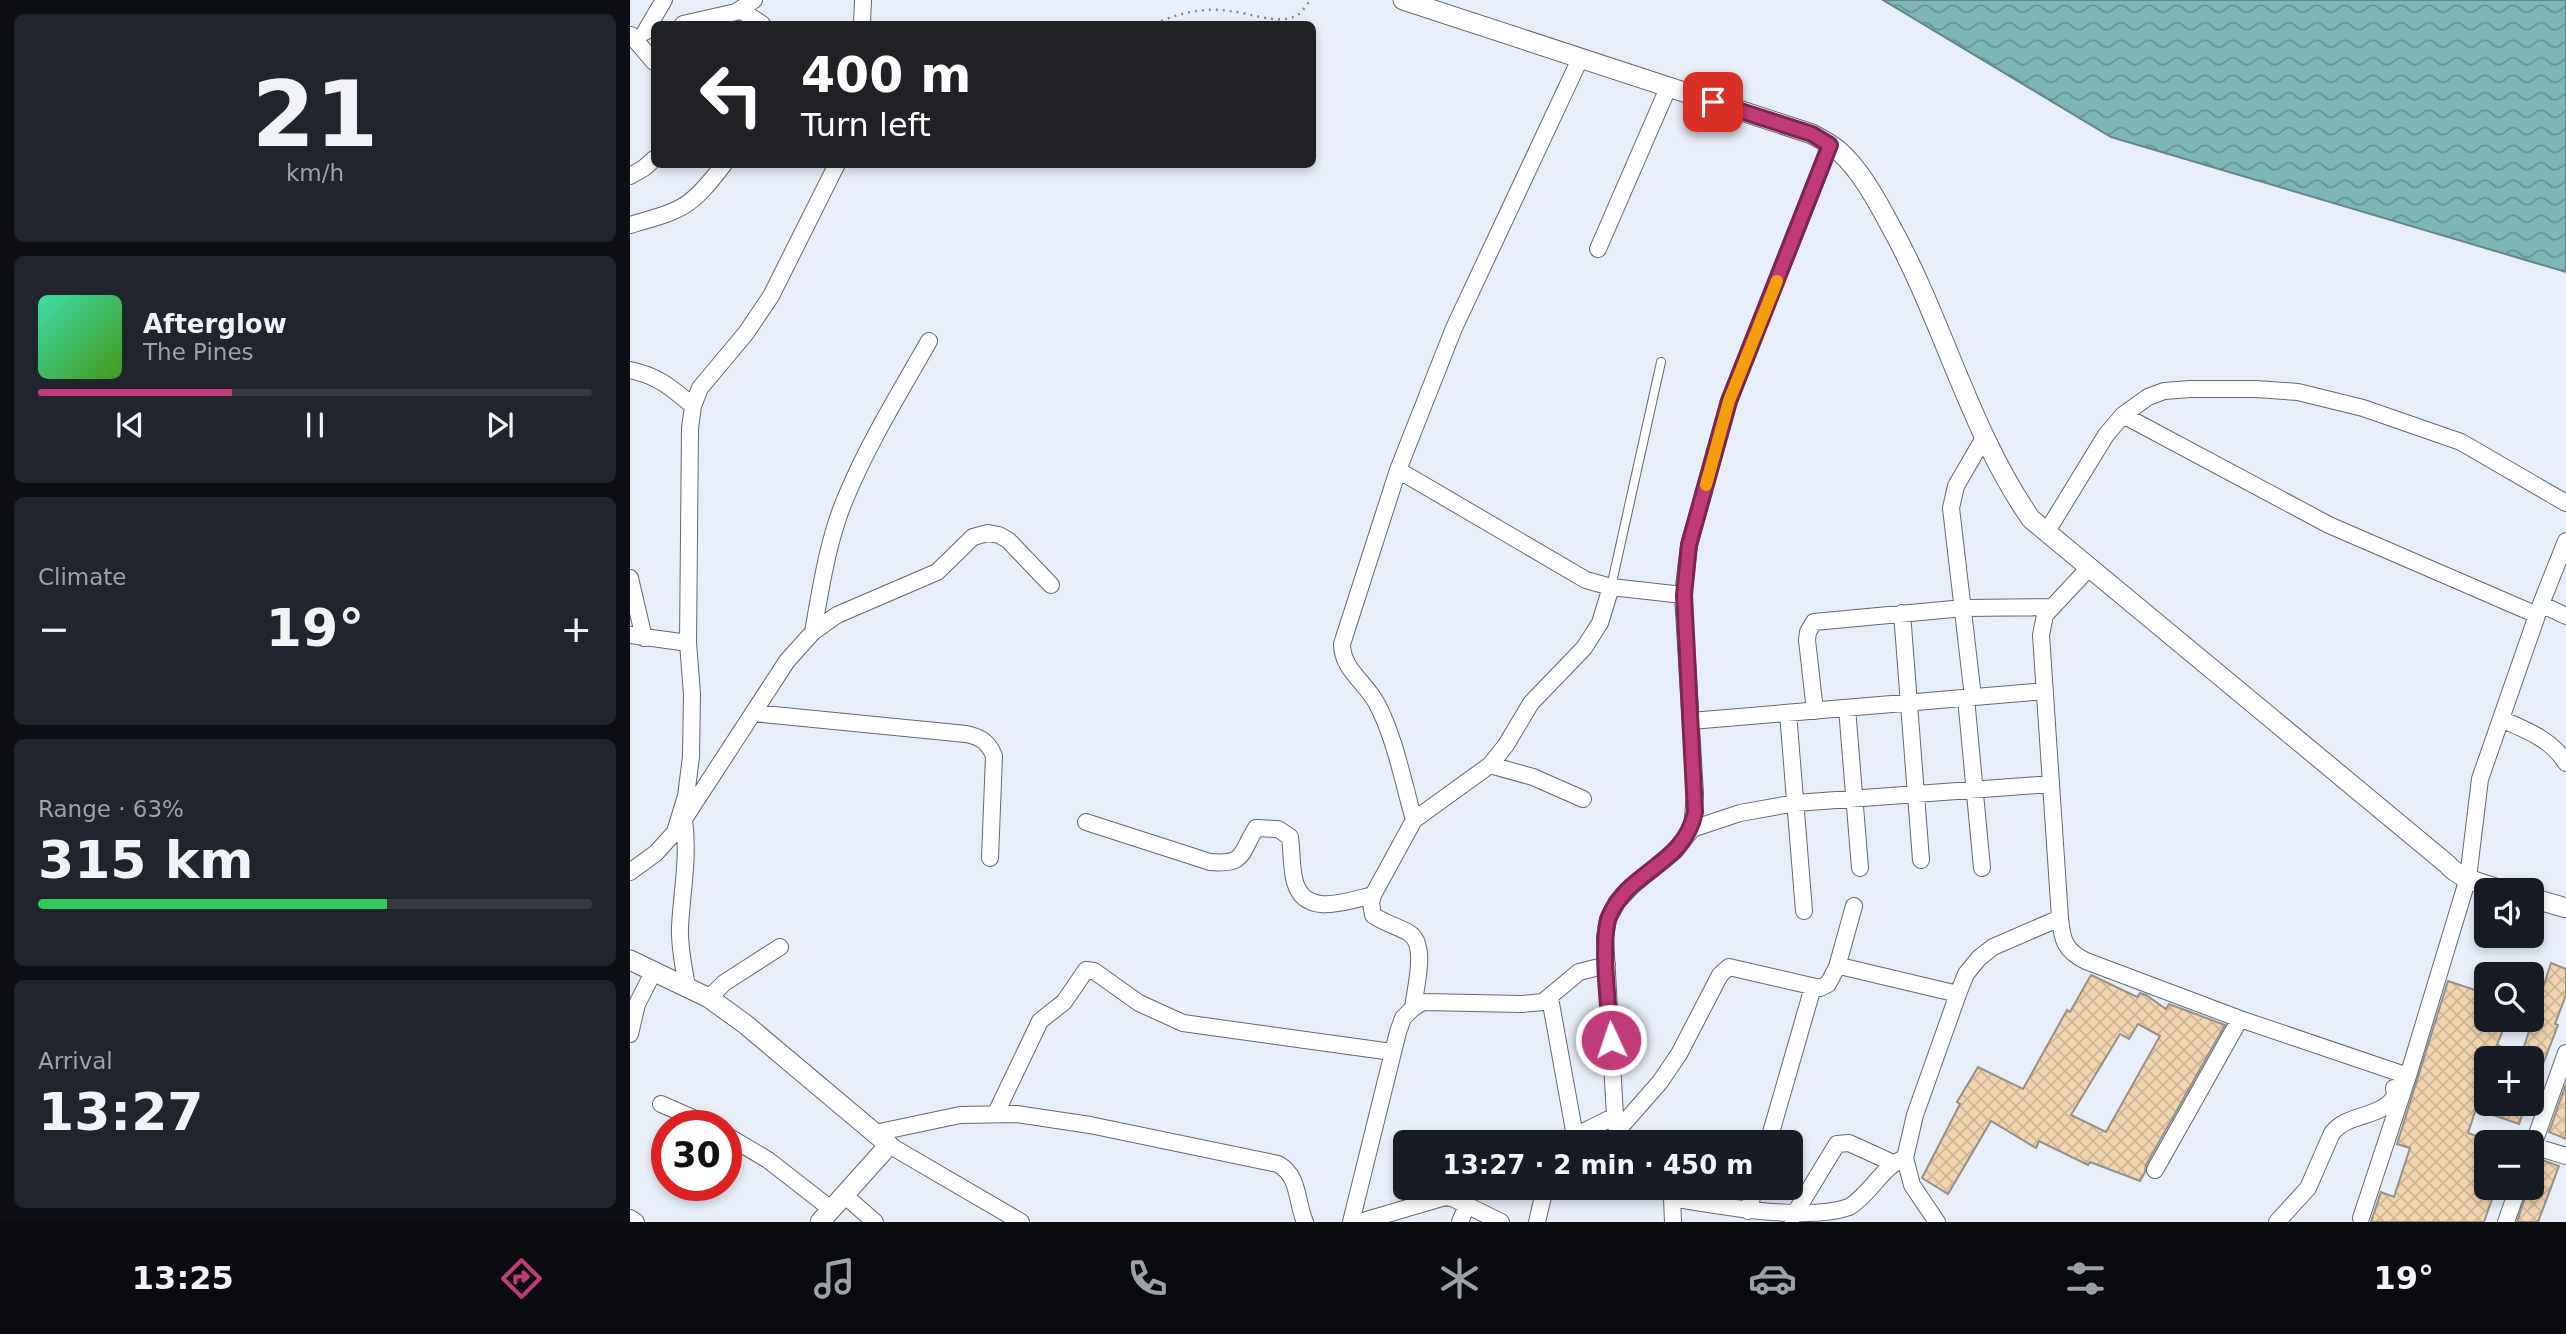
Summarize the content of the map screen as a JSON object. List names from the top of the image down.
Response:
{
  "page": {
    "tile": [
      ["21", "km/h"],
      "Climate",
      ["Range · 63%", "315 km"],
      ["Arrival", "13:27"]
    ],
    "turn": ["400 m", "Turn left"],
    "song": ["Afterglow", "The Pines"],
    "heat": ["−", "19°", "+"],
    "map_buttons": ["+", "−"],
    "limit": "30",
    "trip": "13:27 · 2 min · 450 m",
    "tabs": ["13:25", "19°"]
  }
}
